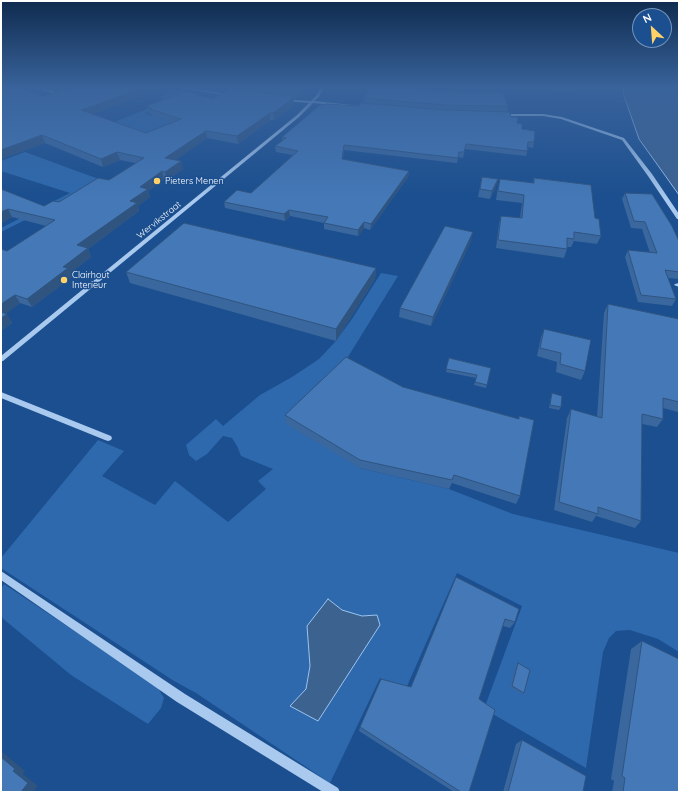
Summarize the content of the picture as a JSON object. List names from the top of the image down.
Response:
{
  "streets": {
    "street": ["Wervikstraat"]
  },
  "places": ["Pieters Menen", "Clairhout Interieur"],
  "north": "top left"
}
